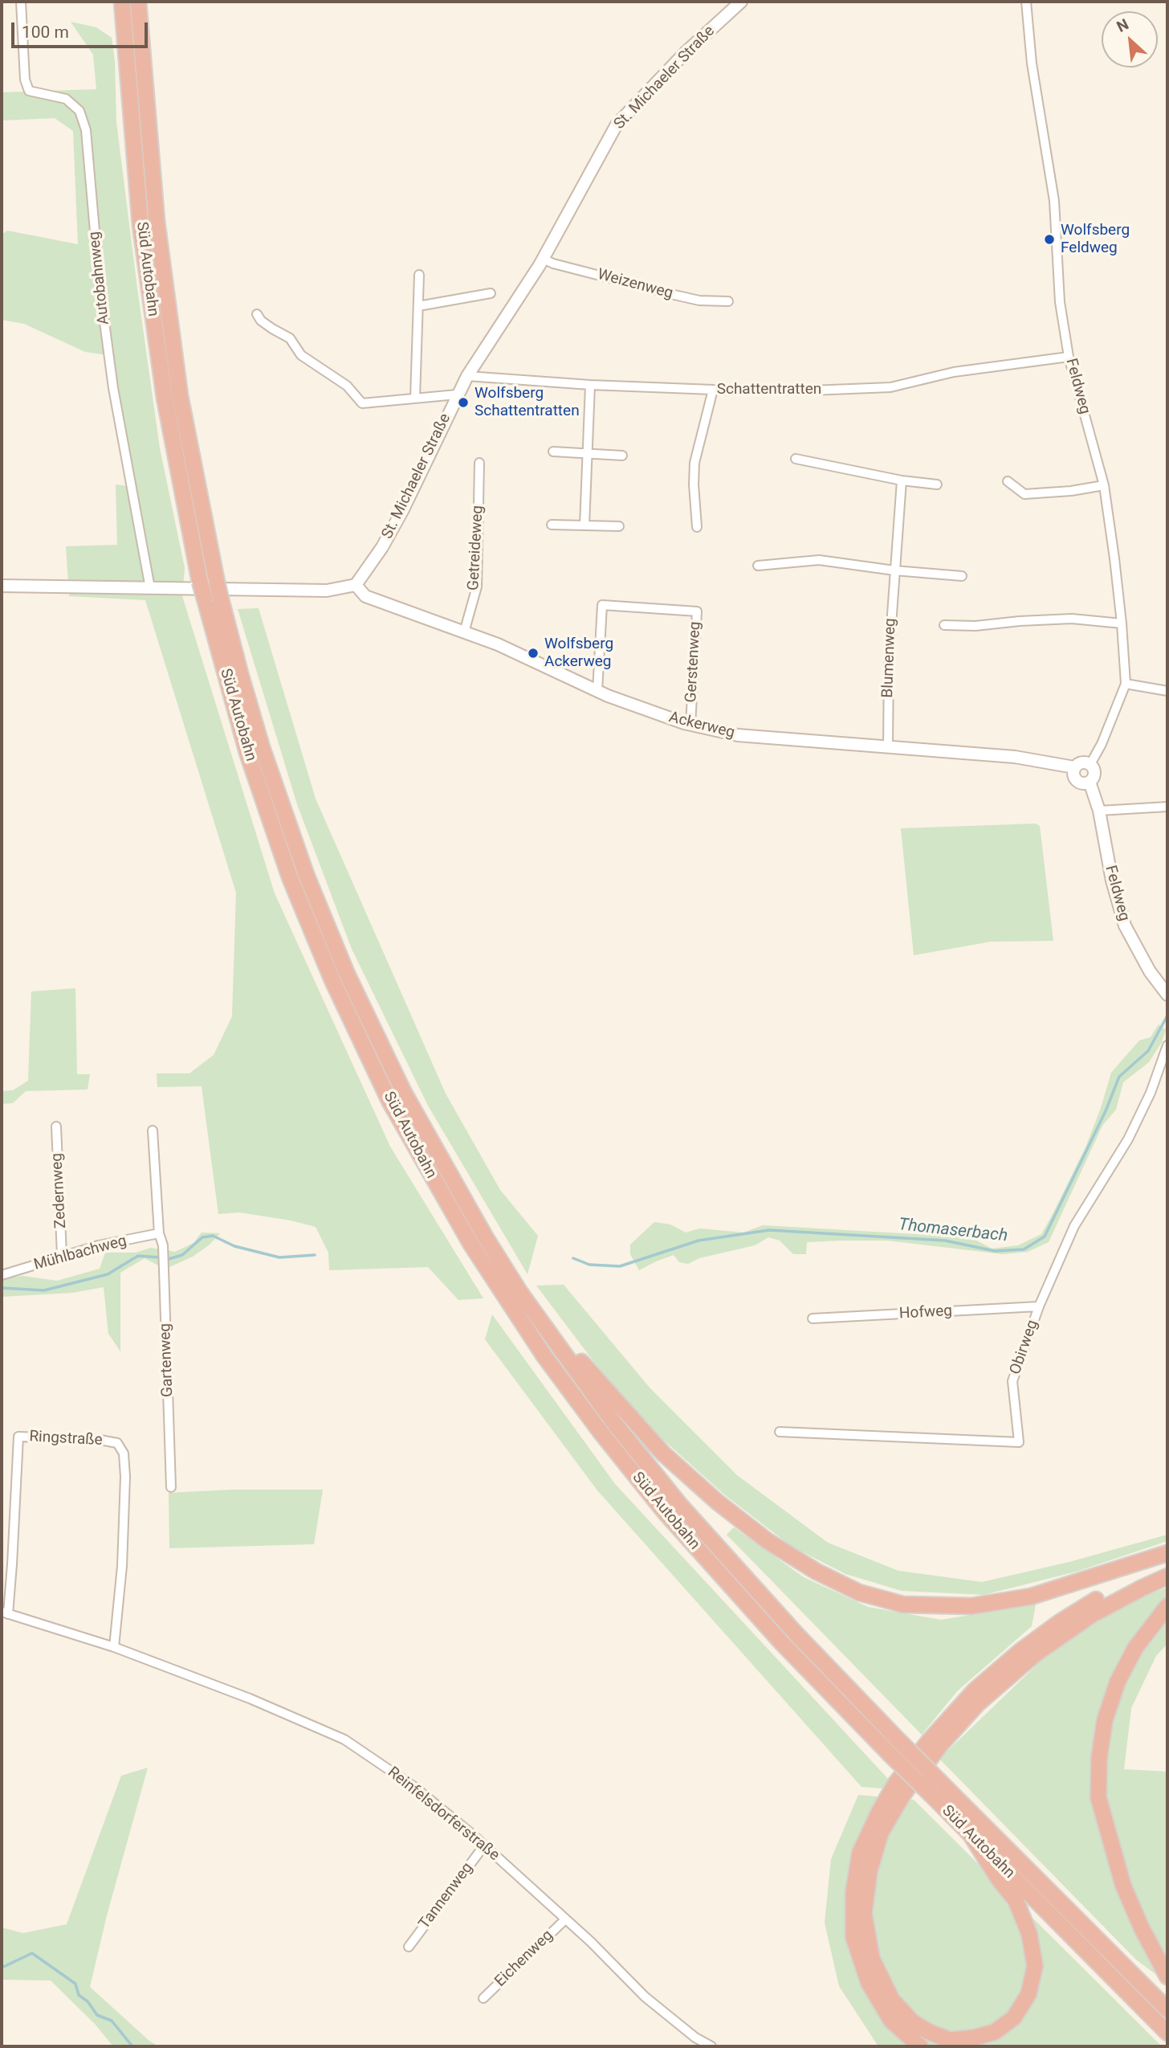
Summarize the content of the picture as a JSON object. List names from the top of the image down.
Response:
{
  "streets": {
    "highway": ["Süd Autobahn"],
    "main road": ["St. Michaeler Straße", "Feldweg", "Ackerweg"],
    "street": [
      "Autobahnweg",
      "Weizenweg",
      "Schattentratten",
      "Getreideweg",
      "Blumenweg",
      "Gerstenweg",
      "Zedernweg",
      "Mühlbachweg",
      "Hofweg",
      "Obirweg",
      "Gartenweg",
      "Ringstraße",
      "Reinfelsdorferstraße",
      "Tannenweg",
      "Eichenweg"
    ]
  },
  "crossings": [
    ["St. Michaeler Straße", "Weizenweg"],
    ["St. Michaeler Straße", "Schattentratten"],
    ["St. Michaeler Straße", "Ackerweg"],
    ["Feldweg", "Schattentratten"],
    ["Feldweg", "Ackerweg"],
    ["Getreideweg", "Ackerweg"],
    ["Blumenweg", "Ackerweg"],
    ["Gerstenweg", "Ackerweg"],
    ["Zedernweg", "Mühlbachweg"],
    ["Mühlbachweg", "Gartenweg"],
    ["Hofweg", "Obirweg"],
    ["Ringstraße", "Reinfelsdorferstraße"],
    ["Reinfelsdorferstraße", "Tannenweg"],
    ["Reinfelsdorferstraße", "Eichenweg"]
  ],
  "water": ["Thomaserbach"],
  "places": ["Wolfsberg Feldweg", "Wolfsberg Schattentratten", "Wolfsberg Ackerweg"],
  "scale_bar": "100 m",
  "north": "top left"
}
